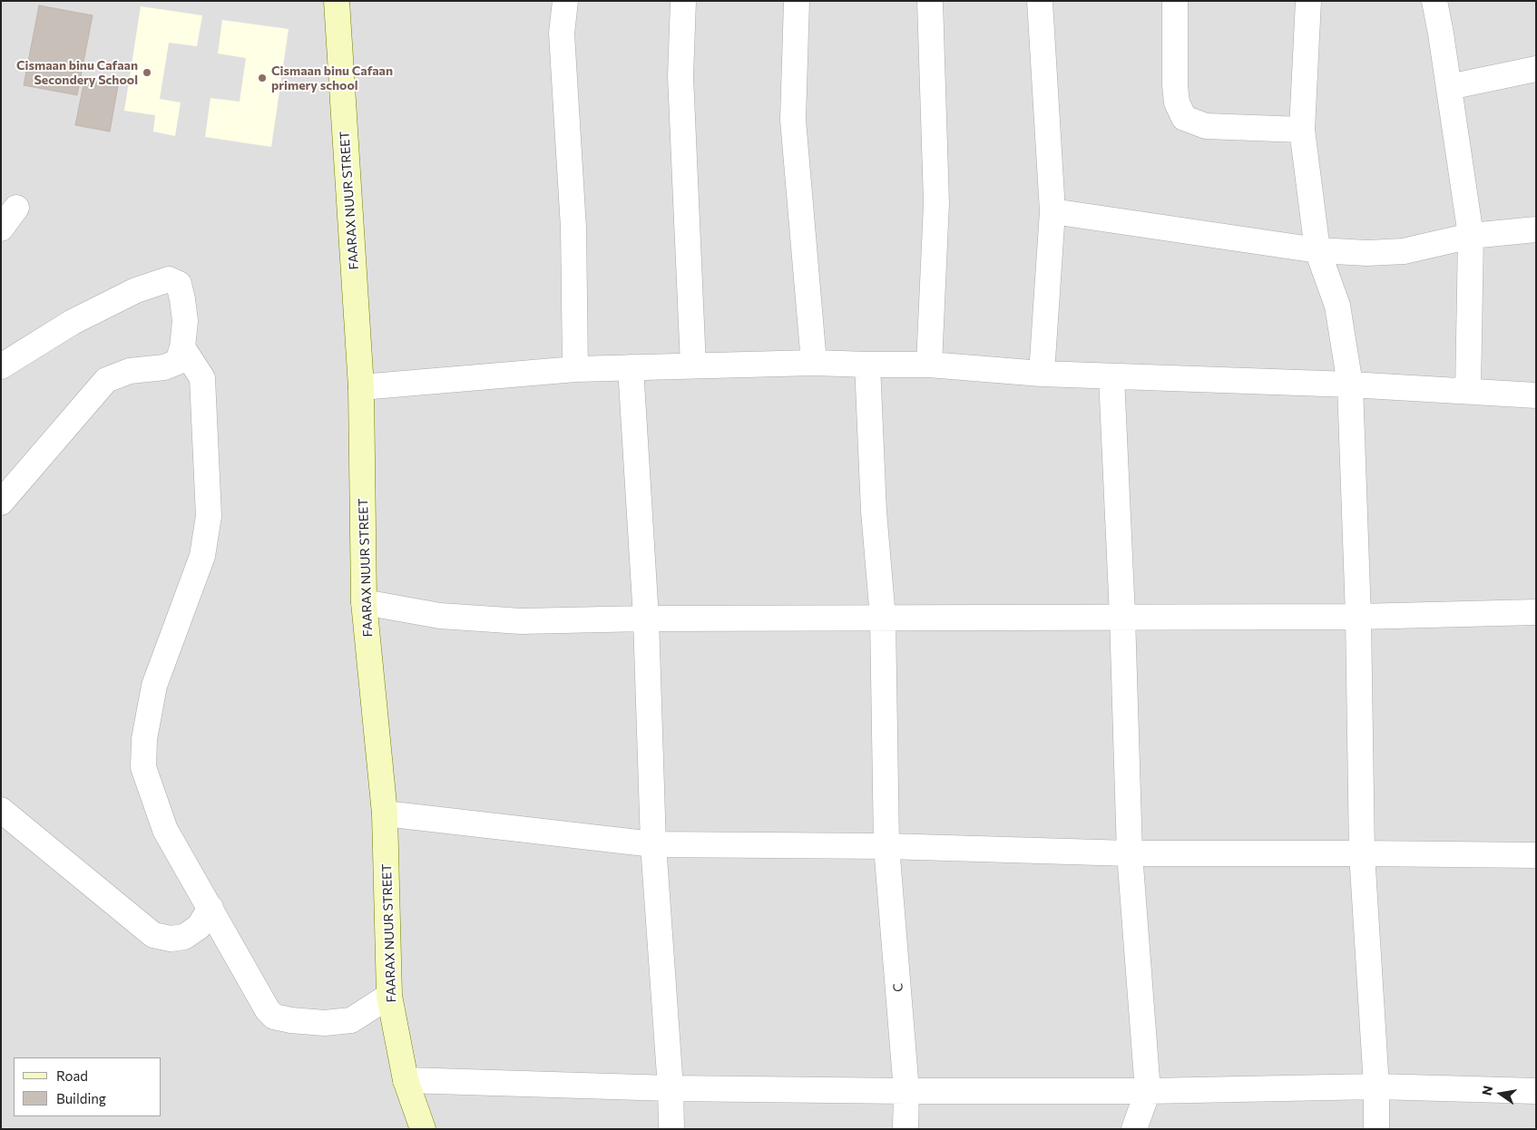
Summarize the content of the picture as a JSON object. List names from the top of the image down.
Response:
{
  "streets": {
    "main road": ["FAARAX NUUR STREET"],
    "street": ["C"]
  },
  "places": ["Cismaan binu Cafaan Secondery School", "Cismaan binu Cafaan primery school"],
  "legend": ["Road", "Building"],
  "north": "left"
}
